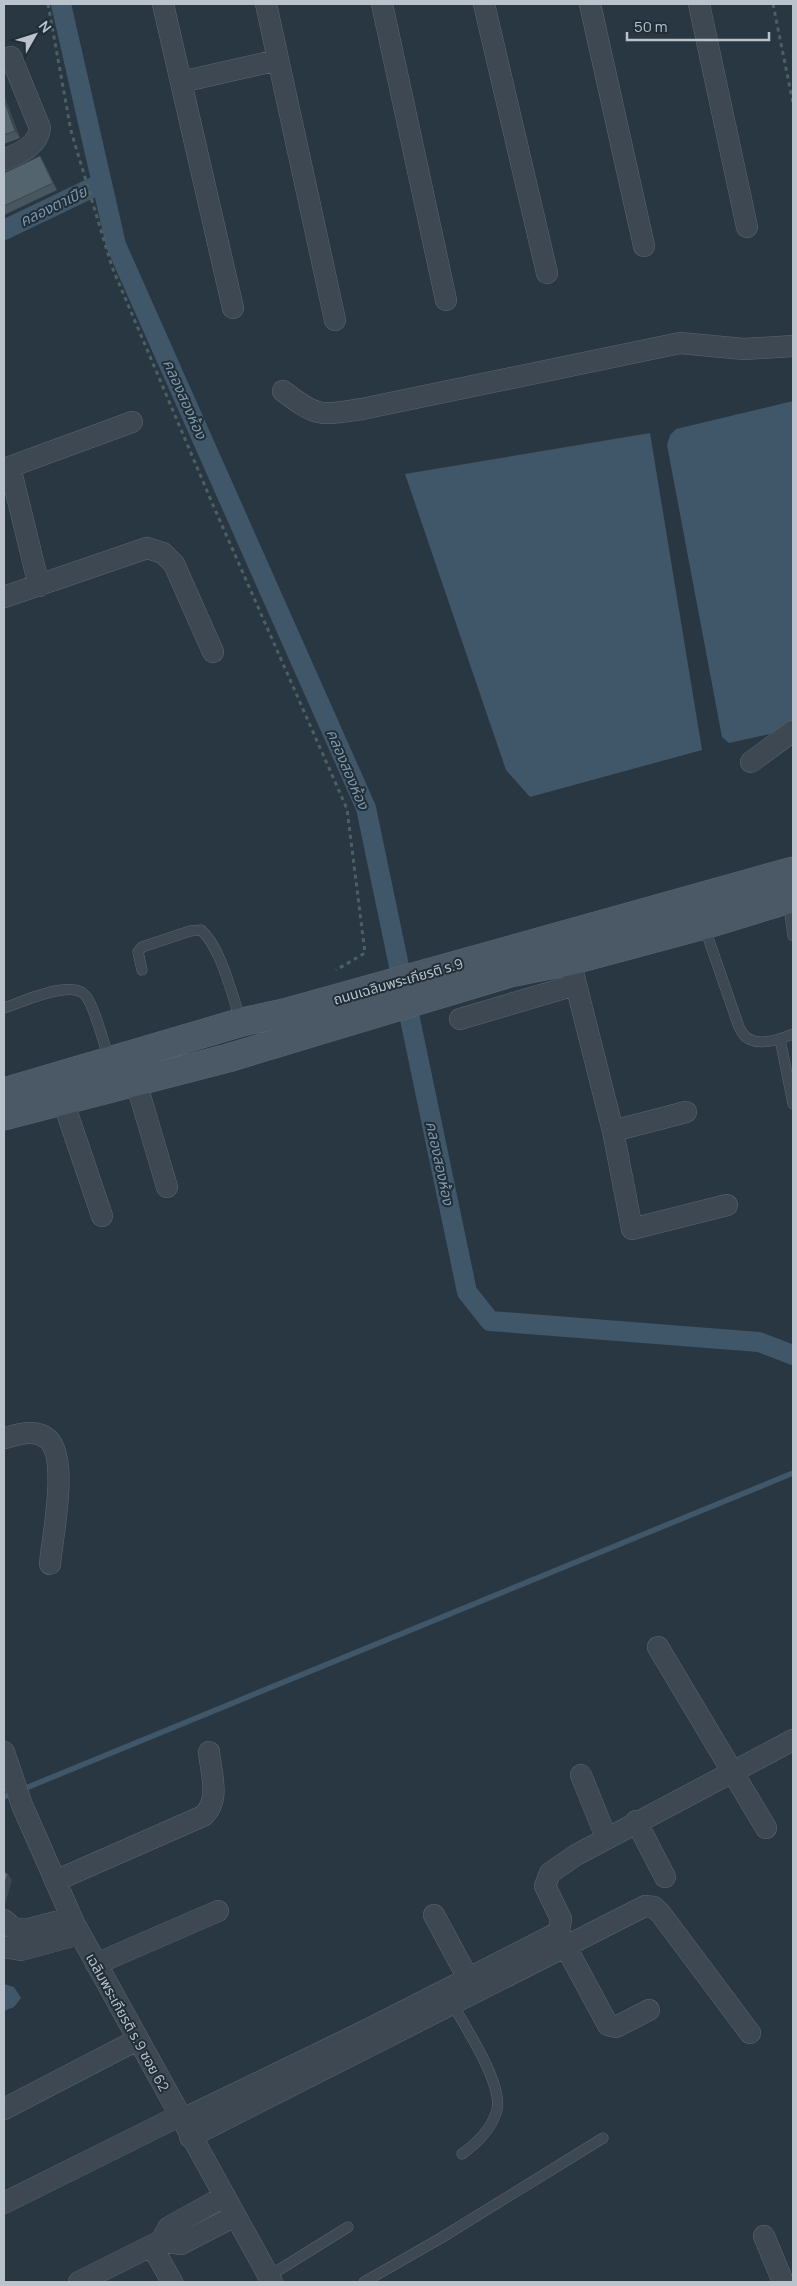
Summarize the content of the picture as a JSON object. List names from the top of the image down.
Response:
{
  "streets": {
    "main road": ["ถนนเฉลิมพระเกียรติ ร.9"],
    "street": ["เฉลิมพระเกียรติ ร.9 ซอย 62"]
  },
  "water": ["คลองตาเปีย", "คลองสองห้อง"],
  "scale_bar": "50 m",
  "north": "top right"
}
